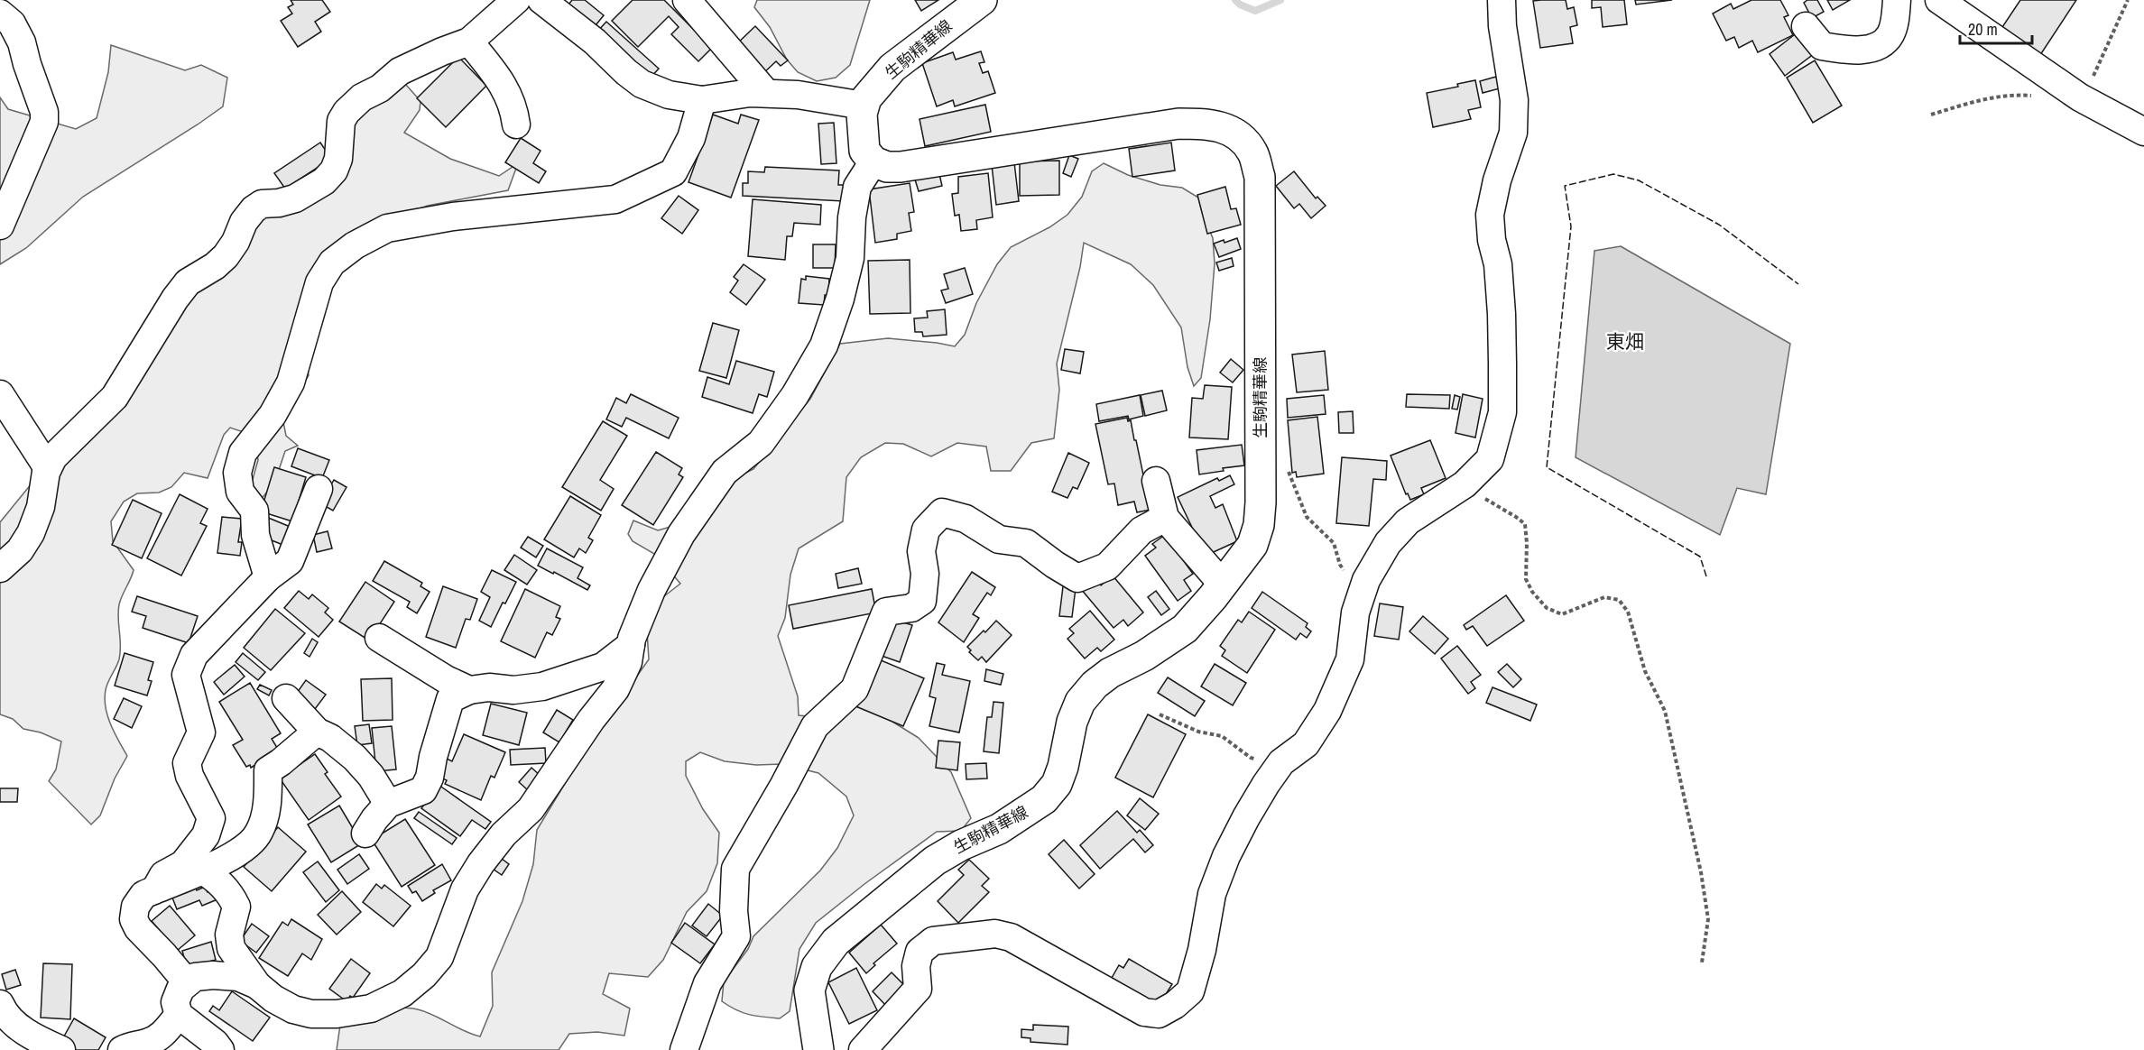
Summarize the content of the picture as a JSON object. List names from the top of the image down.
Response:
{
  "streets": {
    "main road": ["生駒精華線"]
  },
  "districts": ["東畑"],
  "scale_bar": "20 m"
}
